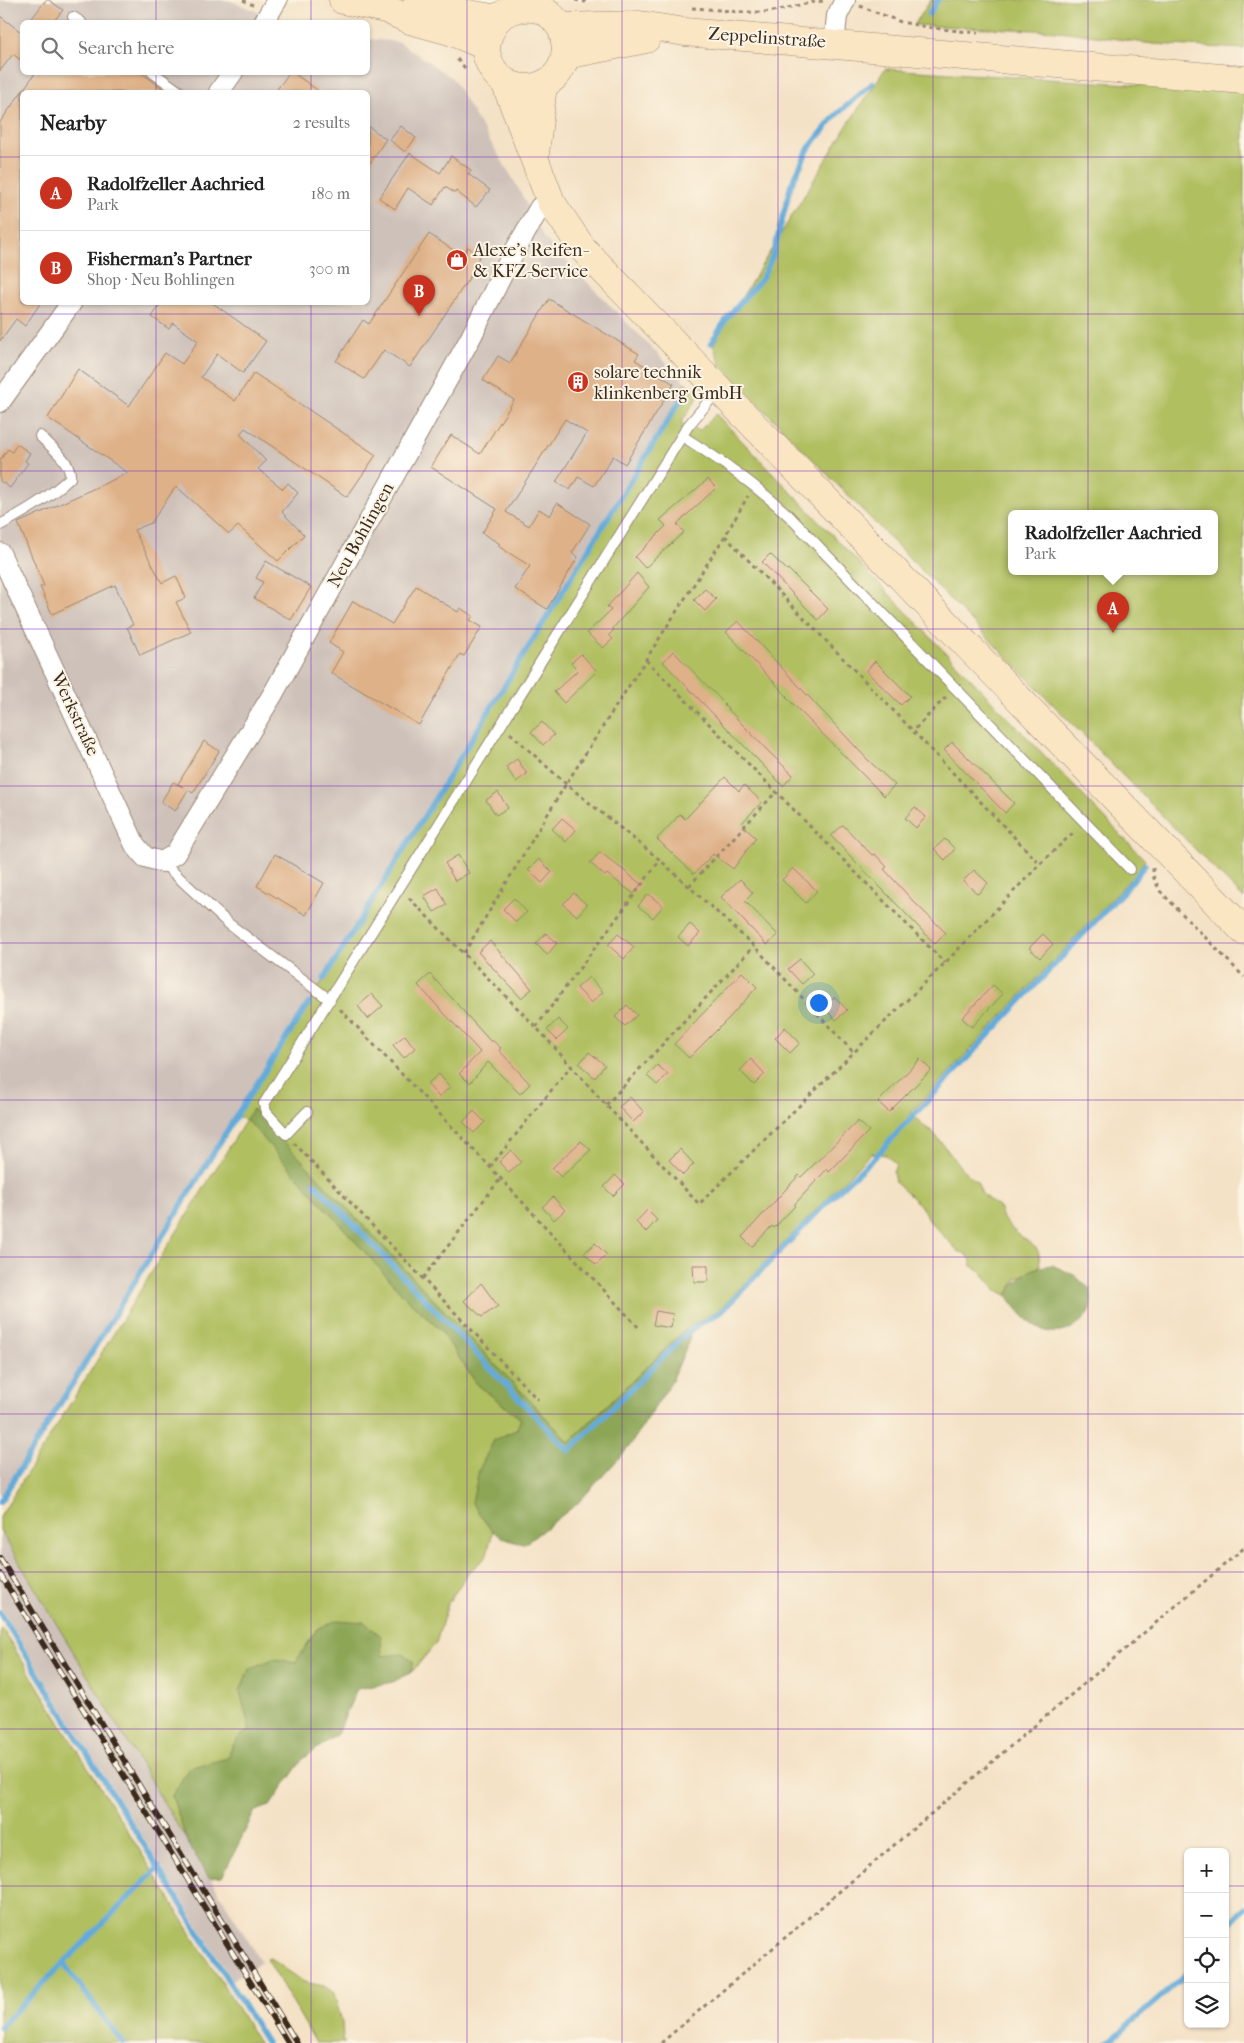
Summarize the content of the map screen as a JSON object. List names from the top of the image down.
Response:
{
  "streets": {
    "main road": ["Zeppelinstraße"],
    "street": ["Neu Bohlingen", "Werkstraße"]
  },
  "crossings": [
    ["Neu Bohlingen", "Werkstraße"]
  ],
  "places": {
    "shop": ["Alexe's Reifen- & KFZ-Service"],
    "building": ["solare technik klinkenberg GmbH"]
  },
  "page": {
    "search": "Search here",
    "heading": ["Nearby", "2 results"],
    "list": [
      {
        "mark": "A",
        "name": "Radolfzeller Aachried",
        "note": "Park",
        "value": "180 m"
      },
      {
        "mark": "B",
        "name": "Fisherman's Partner",
        "note": "Shop · Neu Bohlingen",
        "value": "300 m"
      }
    ],
    "pins": ["B", "A"],
    "popup": ["Radolfzeller Aachried", "Park"],
    "map_buttons": ["+", "−"]
  }
}
